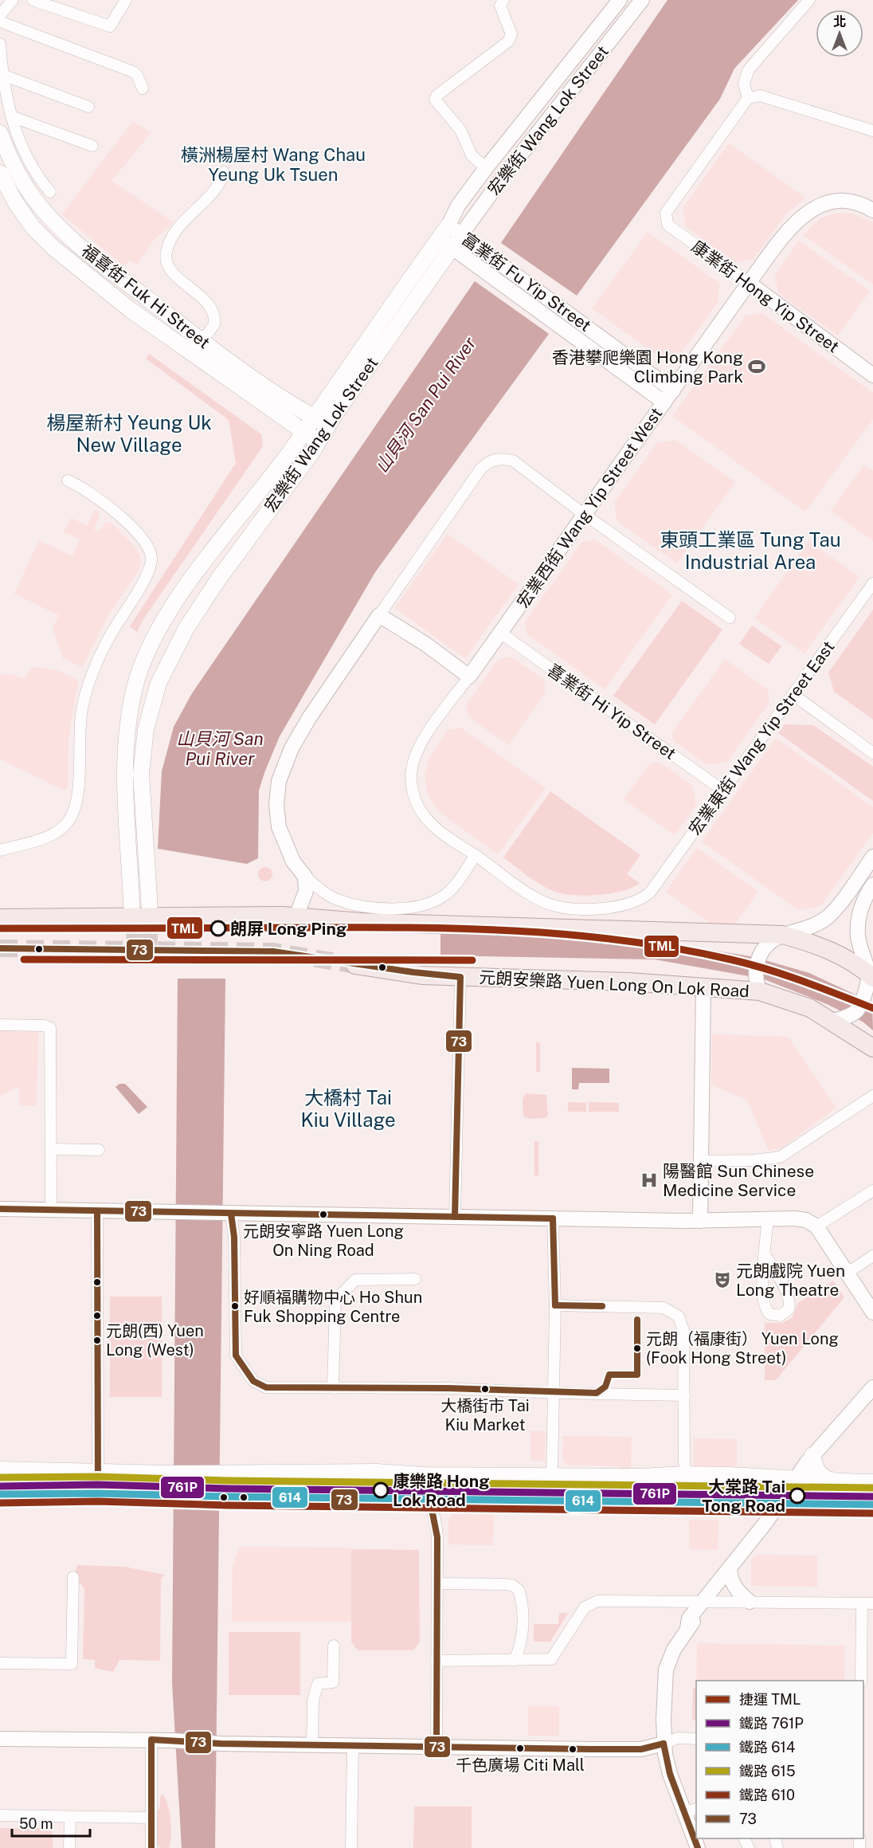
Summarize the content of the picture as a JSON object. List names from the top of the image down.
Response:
{
  "streets": {
    "main road": ["宏樂街 Wang Lok Street", "福喜街 Fuk Hi Street", "元朗安樂路 Yuen Long On Lok Road"],
    "street": [
      "富業街 Fu Yip Street",
      "康業街 Hong Yip Street",
      "宏業西街 Wang Yip Street West",
      "喜業街 Hi Yip Street",
      "宏業東街 Wang Yip Street East"
    ]
  },
  "crossings": [
    ["宏樂街 Wang Lok Street", "富業街 Fu Yip Street"],
    ["宏樂街 Wang Lok Street", "福喜街 Fuk Hi Street"],
    ["富業街 Fu Yip Street", "宏業西街 Wang Yip Street West"],
    ["康業街 Hong Yip Street", "宏業西街 Wang Yip Street West"],
    ["宏業西街 Wang Yip Street West", "喜業街 Hi Yip Street"],
    ["宏業西街 Wang Yip Street West", "宏業東街 Wang Yip Street East"],
    ["喜業街 Hi Yip Street", "宏業東街 Wang Yip Street East"]
  ],
  "districts": [
    "橫洲楊屋村 Wang Chau Yeung Uk Tsuen",
    "楊屋新村 Yeung Uk New Village",
    "東頭工業區 Tung Tau Industrial Area",
    "大橋村 Tai Kiu Village"
  ],
  "water": ["山貝河 San Pui River"],
  "places": {
    "sports": ["香港攀爬樂園 Hong Kong Climbing Park"],
    "other": [
      "朗屏 Long Ping",
      "元朗安寧路 Yuen Long On Ning Road",
      "好順福購物中心 Ho Shun Fuk Shopping Centre",
      "元朗(西) Yuen Long (West)",
      "元朗（福康街） Yuen Long (Fook Hong Street)",
      "大橋街市 Tai Kiu Market",
      "康樂路 Hong Lok Road",
      "大棠路 Tai Tong Road",
      "千色廣場 Citi Mall"
    ],
    "hospital": ["陽醫館 Sun Chinese Medicine Service"],
    "theatre": ["元朗戲院 Yuen Long Theatre"]
  },
  "lines": [
    "metro line TML",
    "transit line 73",
    "rail line 615",
    "rail line 761P",
    "rail line 614",
    "rail line 610"
  ],
  "legend": [
    "捷運 TML",
    "鐵路 761P",
    "鐵路 614",
    "鐵路 615",
    "鐵路 610",
    "73"
  ],
  "scale_bar": "50 m",
  "north": "top"
}
